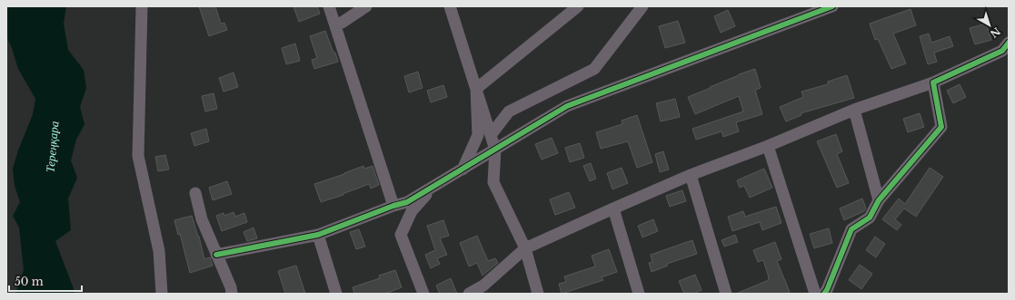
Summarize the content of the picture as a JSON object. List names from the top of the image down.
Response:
{
  "water": ["Тереңқара"],
  "scale_bar": "50 m",
  "north": "bottom right"
}
